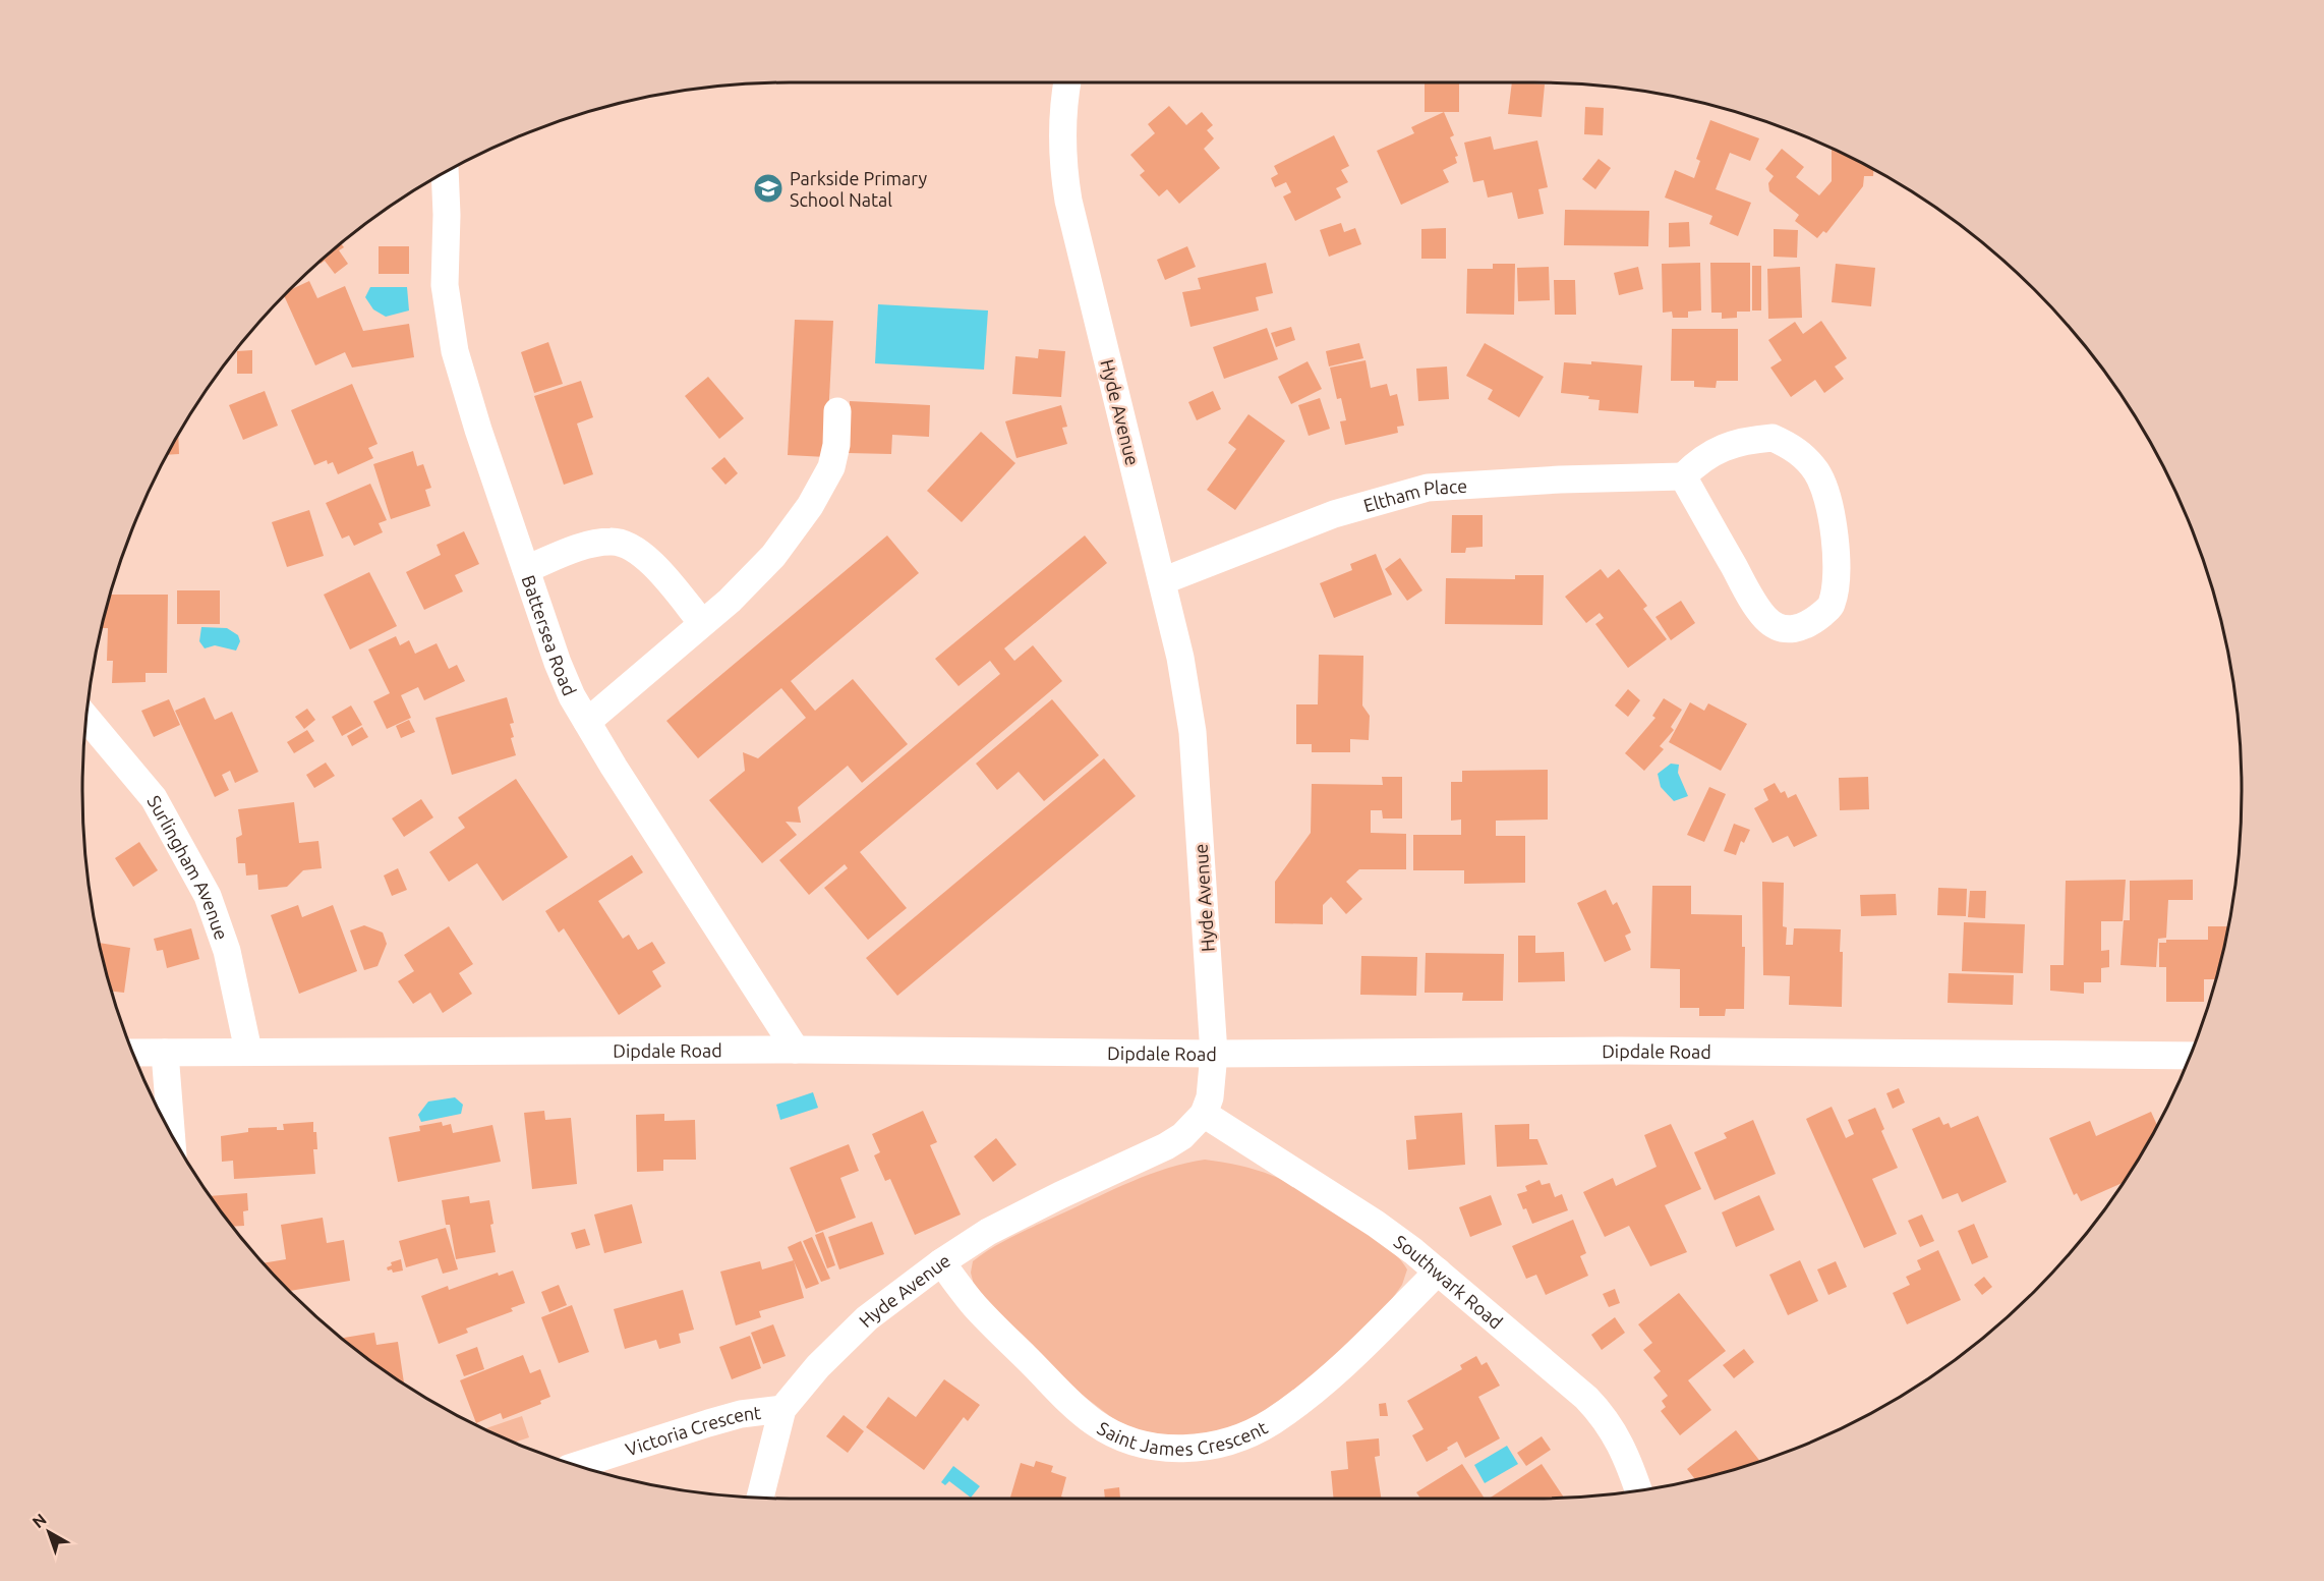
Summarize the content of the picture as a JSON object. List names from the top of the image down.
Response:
{
  "streets": {
    "street": [
      "Hyde Avenue",
      "Eltham Place",
      "Battersea Road",
      "Surlingham Avenue",
      "Dipdale Road",
      "Southwark Road",
      "Saint James Crescent",
      "Victoria Crescent"
    ]
  },
  "crossings": [
    ["Hyde Avenue", "Eltham Place"],
    ["Hyde Avenue", "Dipdale Road"],
    ["Hyde Avenue", "Southwark Road"],
    ["Hyde Avenue", "Saint James Crescent"],
    ["Hyde Avenue", "Victoria Crescent"],
    ["Battersea Road", "Dipdale Road"],
    ["Surlingham Avenue", "Dipdale Road"],
    ["Southwark Road", "Saint James Crescent"]
  ],
  "places": {
    "school or university": ["Parkside Primary School Natal"]
  },
  "north": "top left"
}
